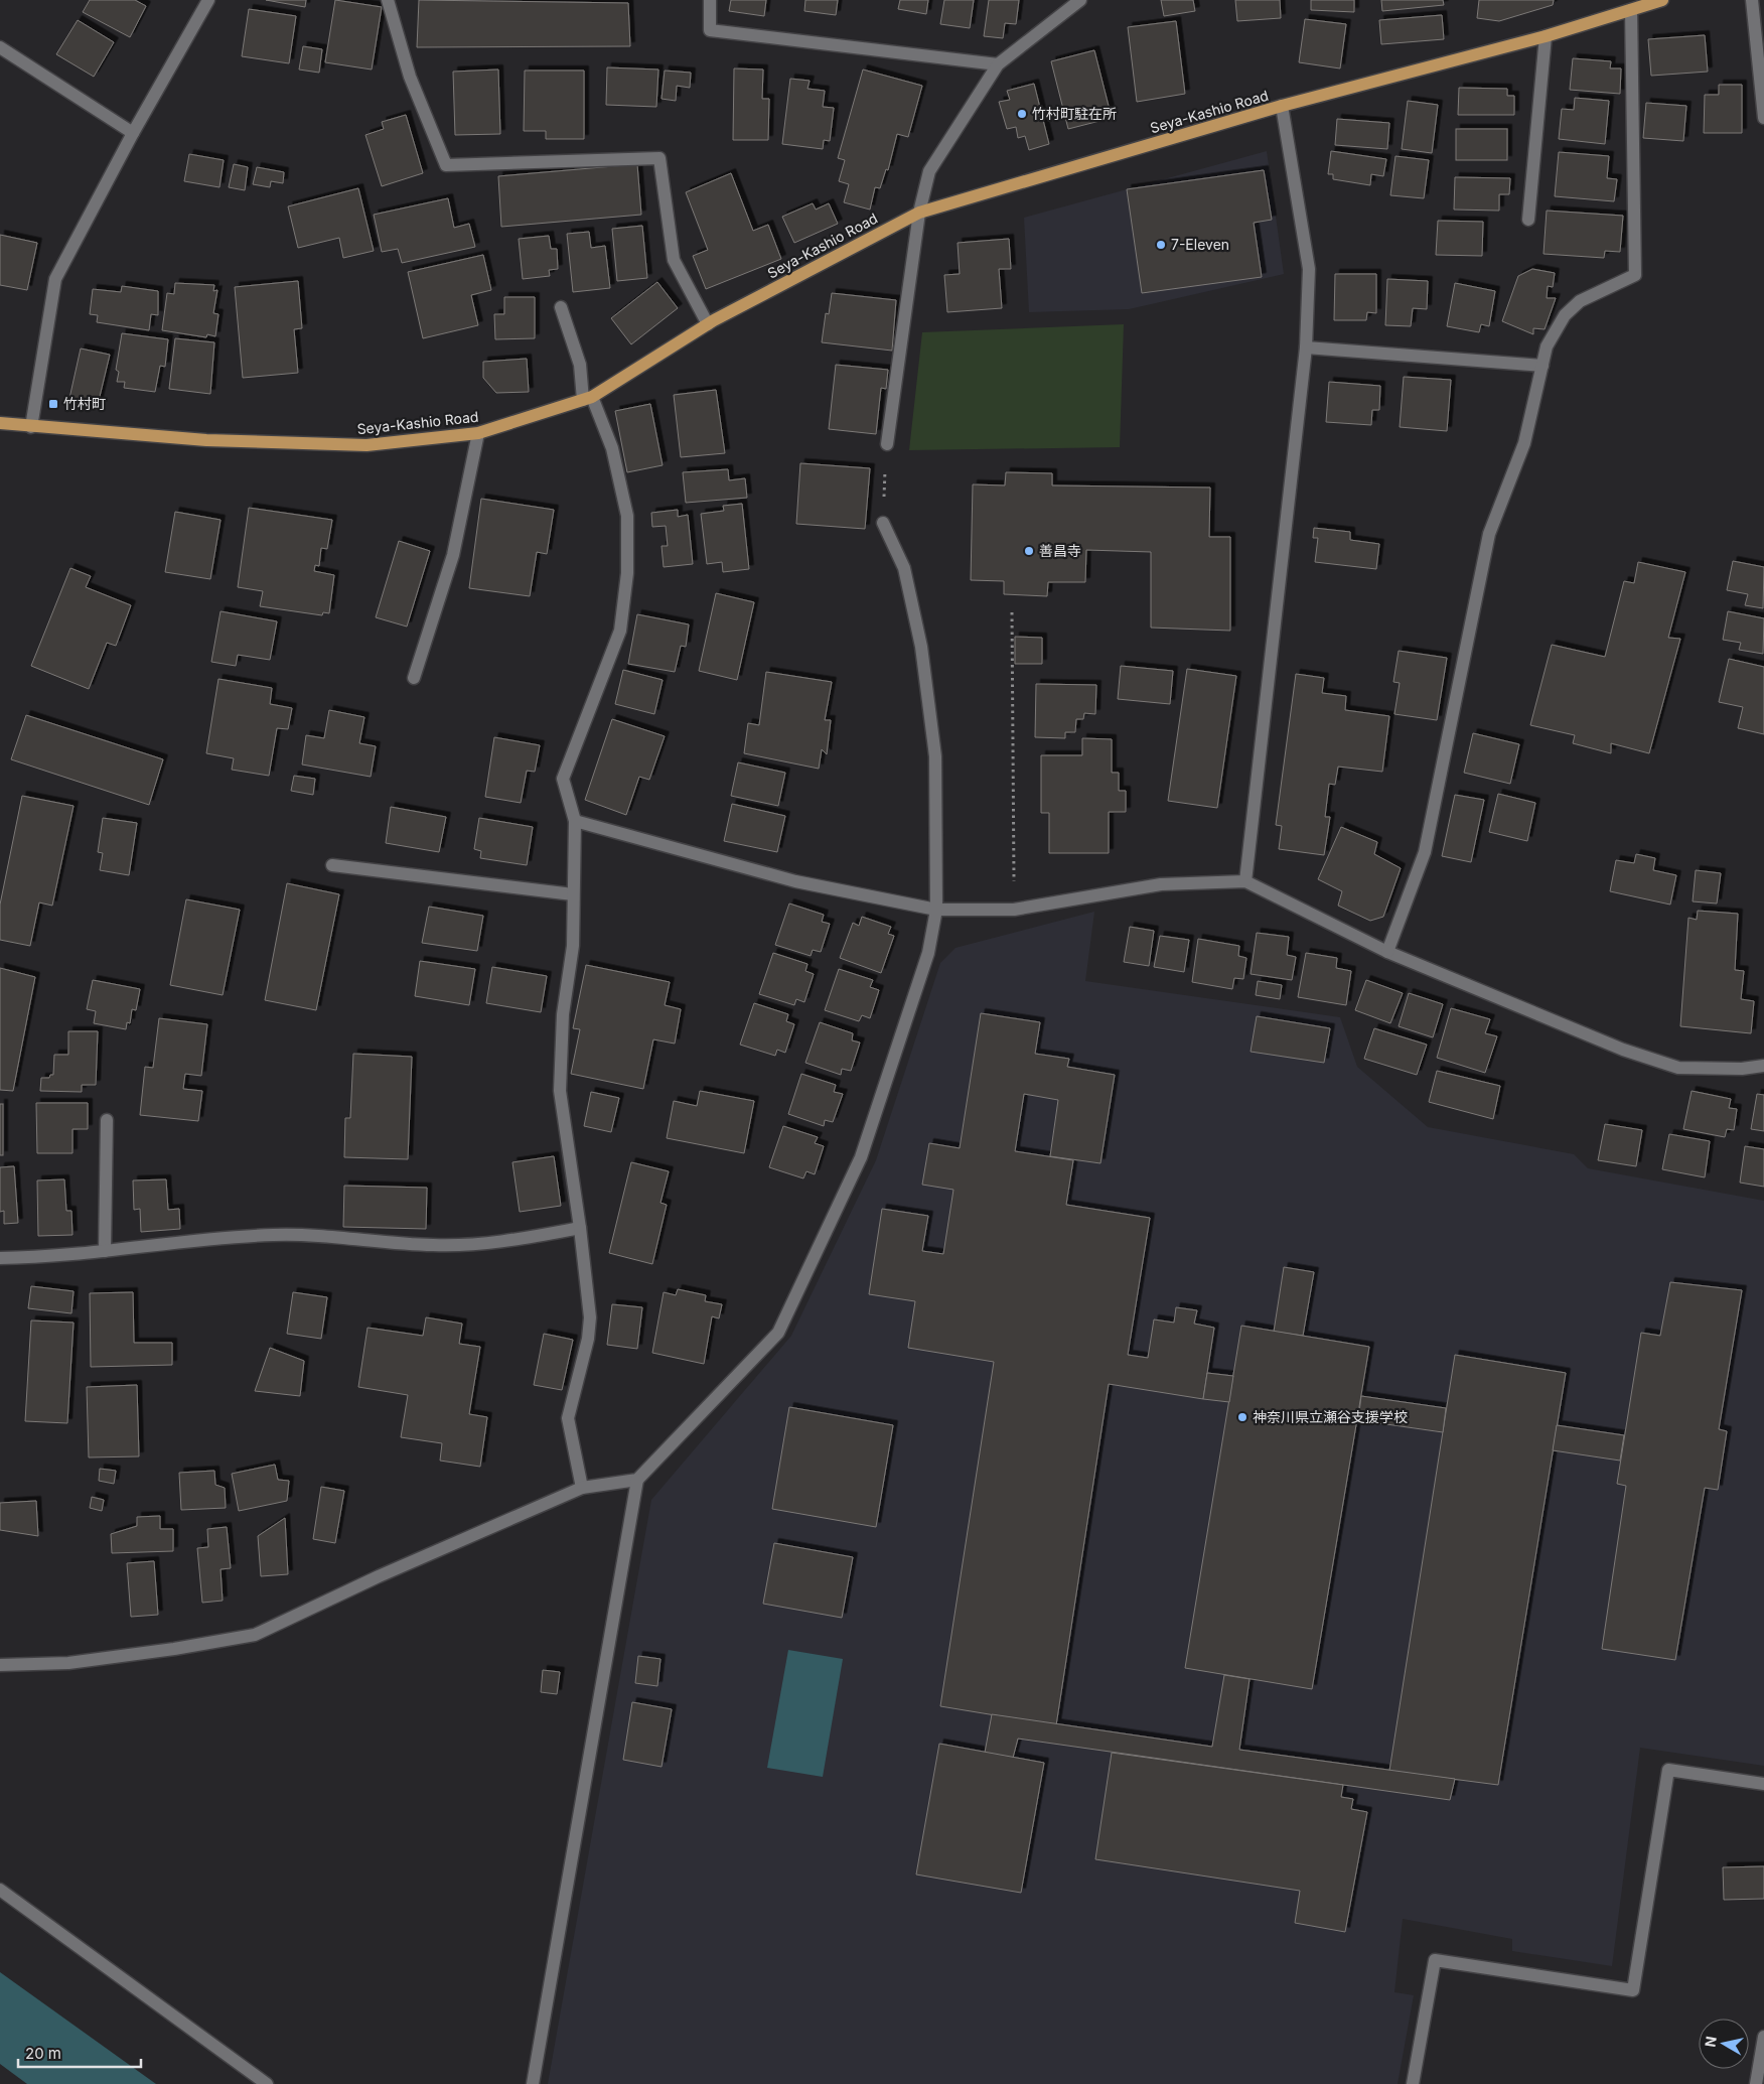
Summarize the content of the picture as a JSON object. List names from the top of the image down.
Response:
{
  "streets": {
    "main road": ["Seya-Kashio Road"]
  },
  "places": {
    "other": [
      "竹村町駐在所",
      "7-Eleven",
      "善昌寺",
      "神奈川県立瀬谷支援学校"
    ],
    "transit": ["竹村町"]
  },
  "scale_bar": "20 m",
  "north": "left"
}
